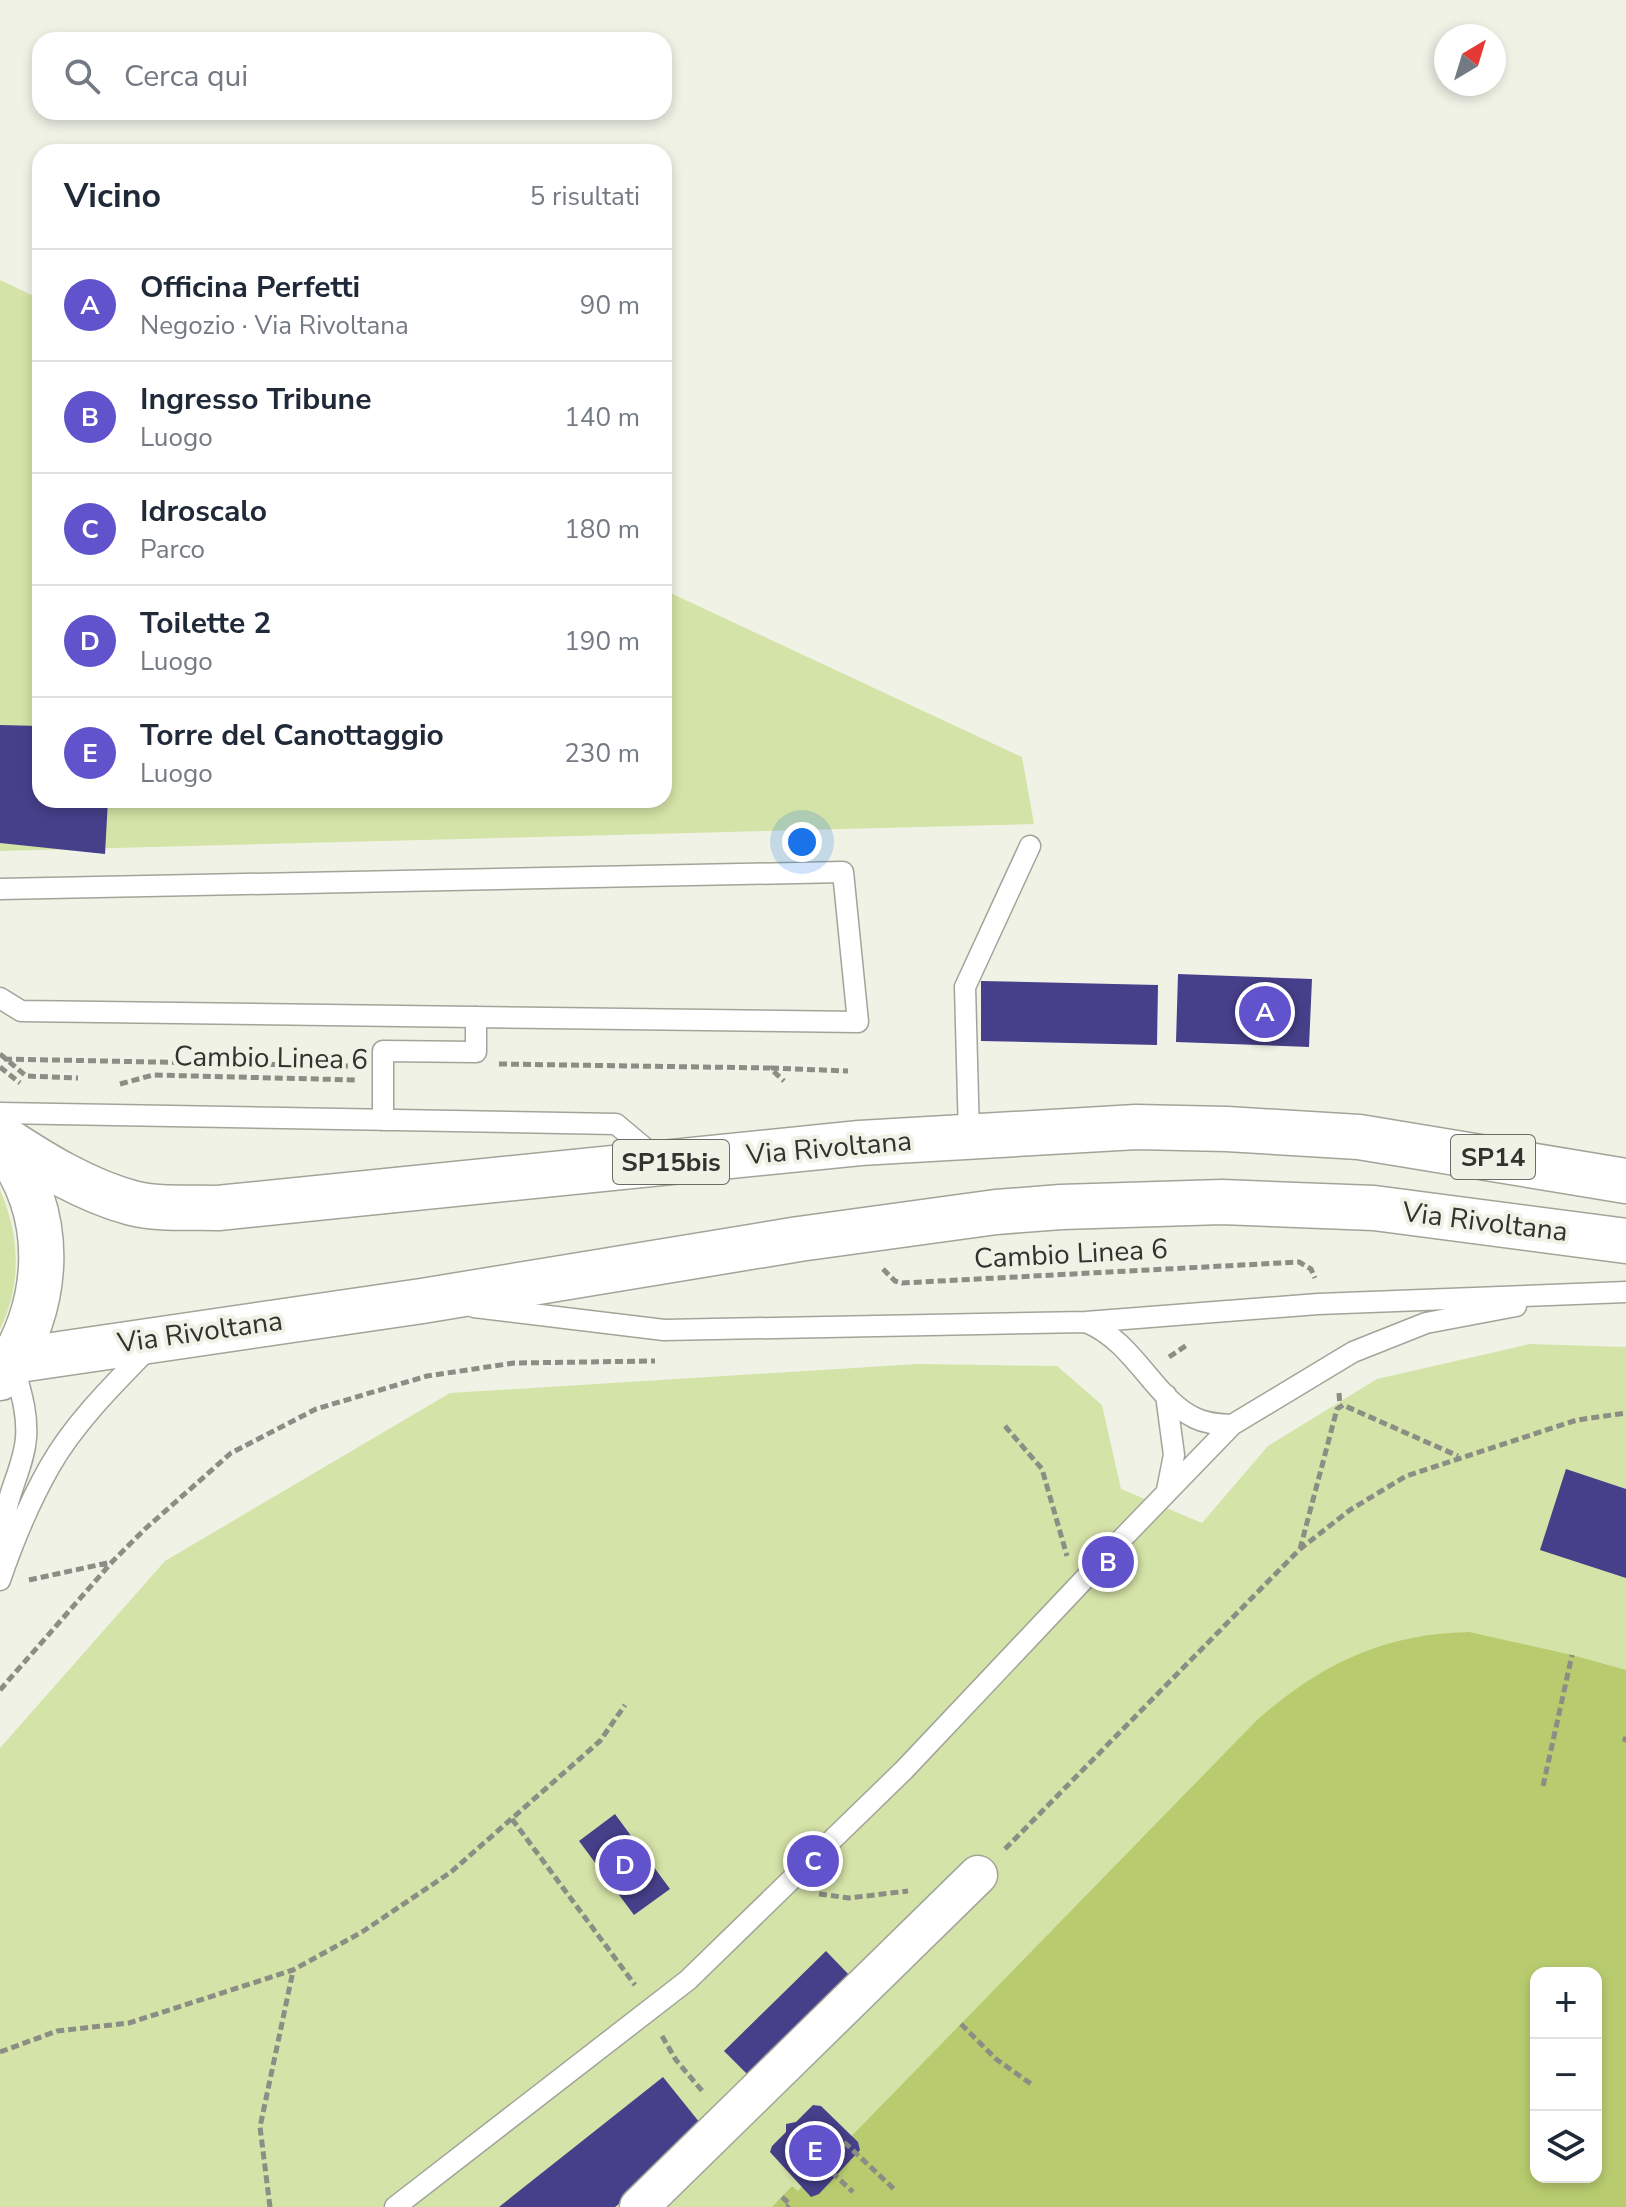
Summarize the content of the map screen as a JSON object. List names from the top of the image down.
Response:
{
  "streets": {
    "main road": ["Via Rivoltana", "SP14", "SP15bis"],
    "path": ["Cambio Linea 6"]
  },
  "crossings": [
    ["Via Rivoltana", "SP15bis"]
  ],
  "north": "top right",
  "page": {
    "search": "Cerca qui",
    "heading": ["Vicino", "5 risultati"],
    "list": [
      {
        "mark": "A",
        "name": "Officina Perfetti",
        "note": "Negozio · Via Rivoltana",
        "value": "90 m"
      },
      {
        "mark": "B",
        "name": "Ingresso Tribune",
        "note": "Luogo",
        "value": "140 m"
      },
      {
        "mark": "C",
        "name": "Idroscalo",
        "note": "Parco",
        "value": "180 m"
      },
      {
        "mark": "D",
        "name": "Toilette 2",
        "note": "Luogo",
        "value": "190 m"
      },
      {
        "mark": "E",
        "name": "Torre del Canottaggio",
        "note": "Luogo",
        "value": "230 m"
      }
    ],
    "pins": [
      "A",
      "B",
      "C",
      "D",
      "E"
    ],
    "map_buttons": ["+", "−"]
  }
}
